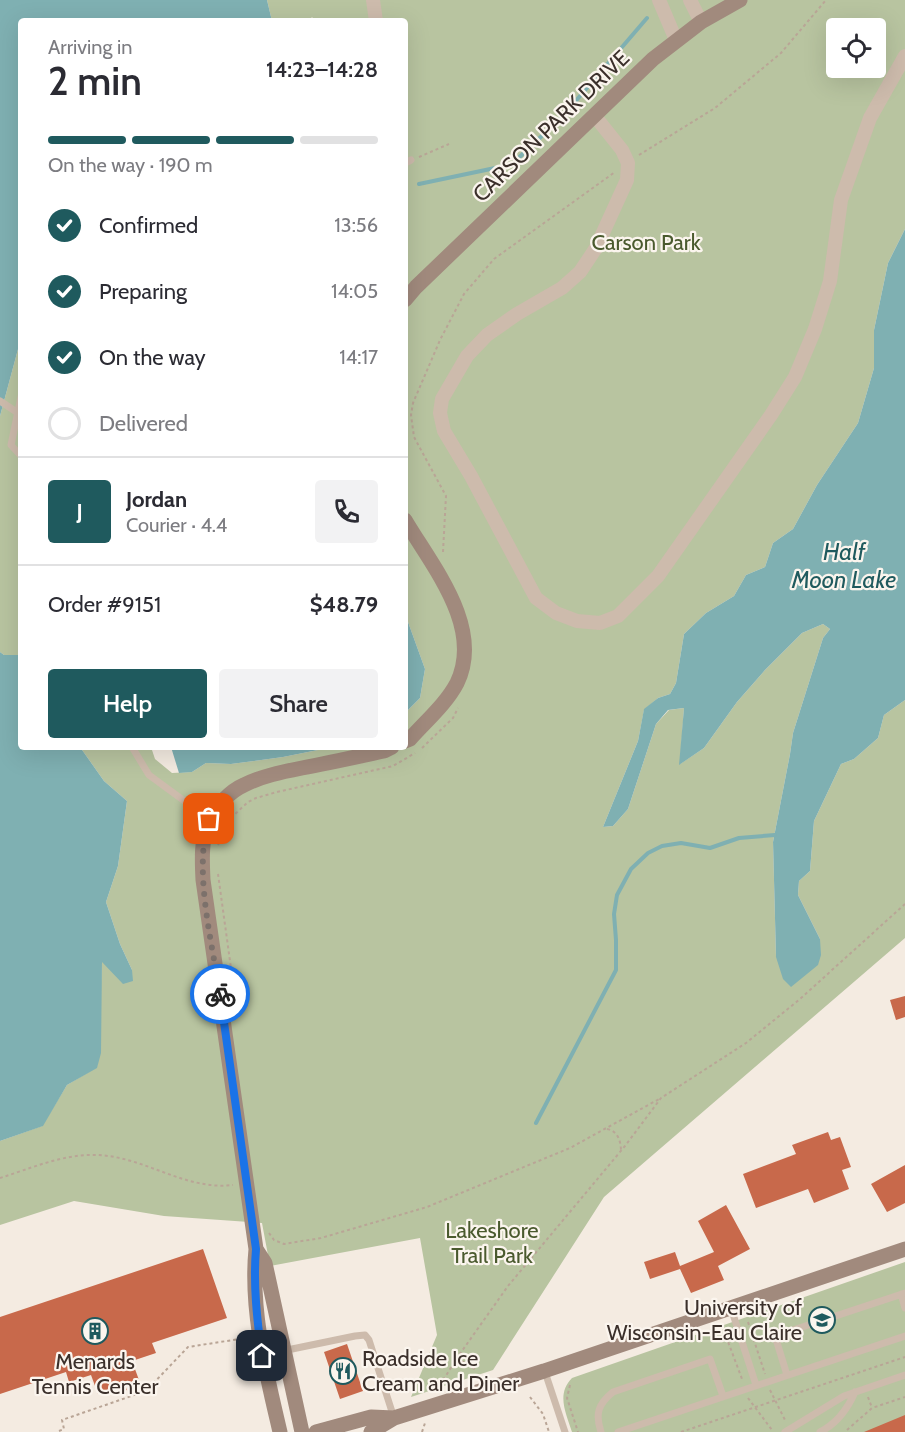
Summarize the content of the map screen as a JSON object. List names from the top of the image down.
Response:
{
  "streets": {
    "street": ["CARSON PARK DRIVE"]
  },
  "water": ["Half Moon Lake"],
  "parks": ["Carson Park", "Lakeshore Trail Park"],
  "places": {
    "school or university": ["University of Wisconsin-Eau Claire"],
    "building": ["Menards Tennis Center"],
    "restaurant": ["Roadside Ice Cream and Diner"]
  },
  "page": {
    "heading": ["2 min", "Arriving in", "14:23–14:28"],
    "panel": [
      "Jordan",
      "Courier · 4.4",
      "Order #9151",
      "$48.79"
    ],
    "bar": "On the way · 190 m",
    "list": [
      ["Confirmed", "13:56"],
      ["Preparing", "14:05"],
      ["On the way", "14:17"],
      "Delivered"
    ],
    "round": "J",
    "buttons": ["Help", "Share"]
  }
}
